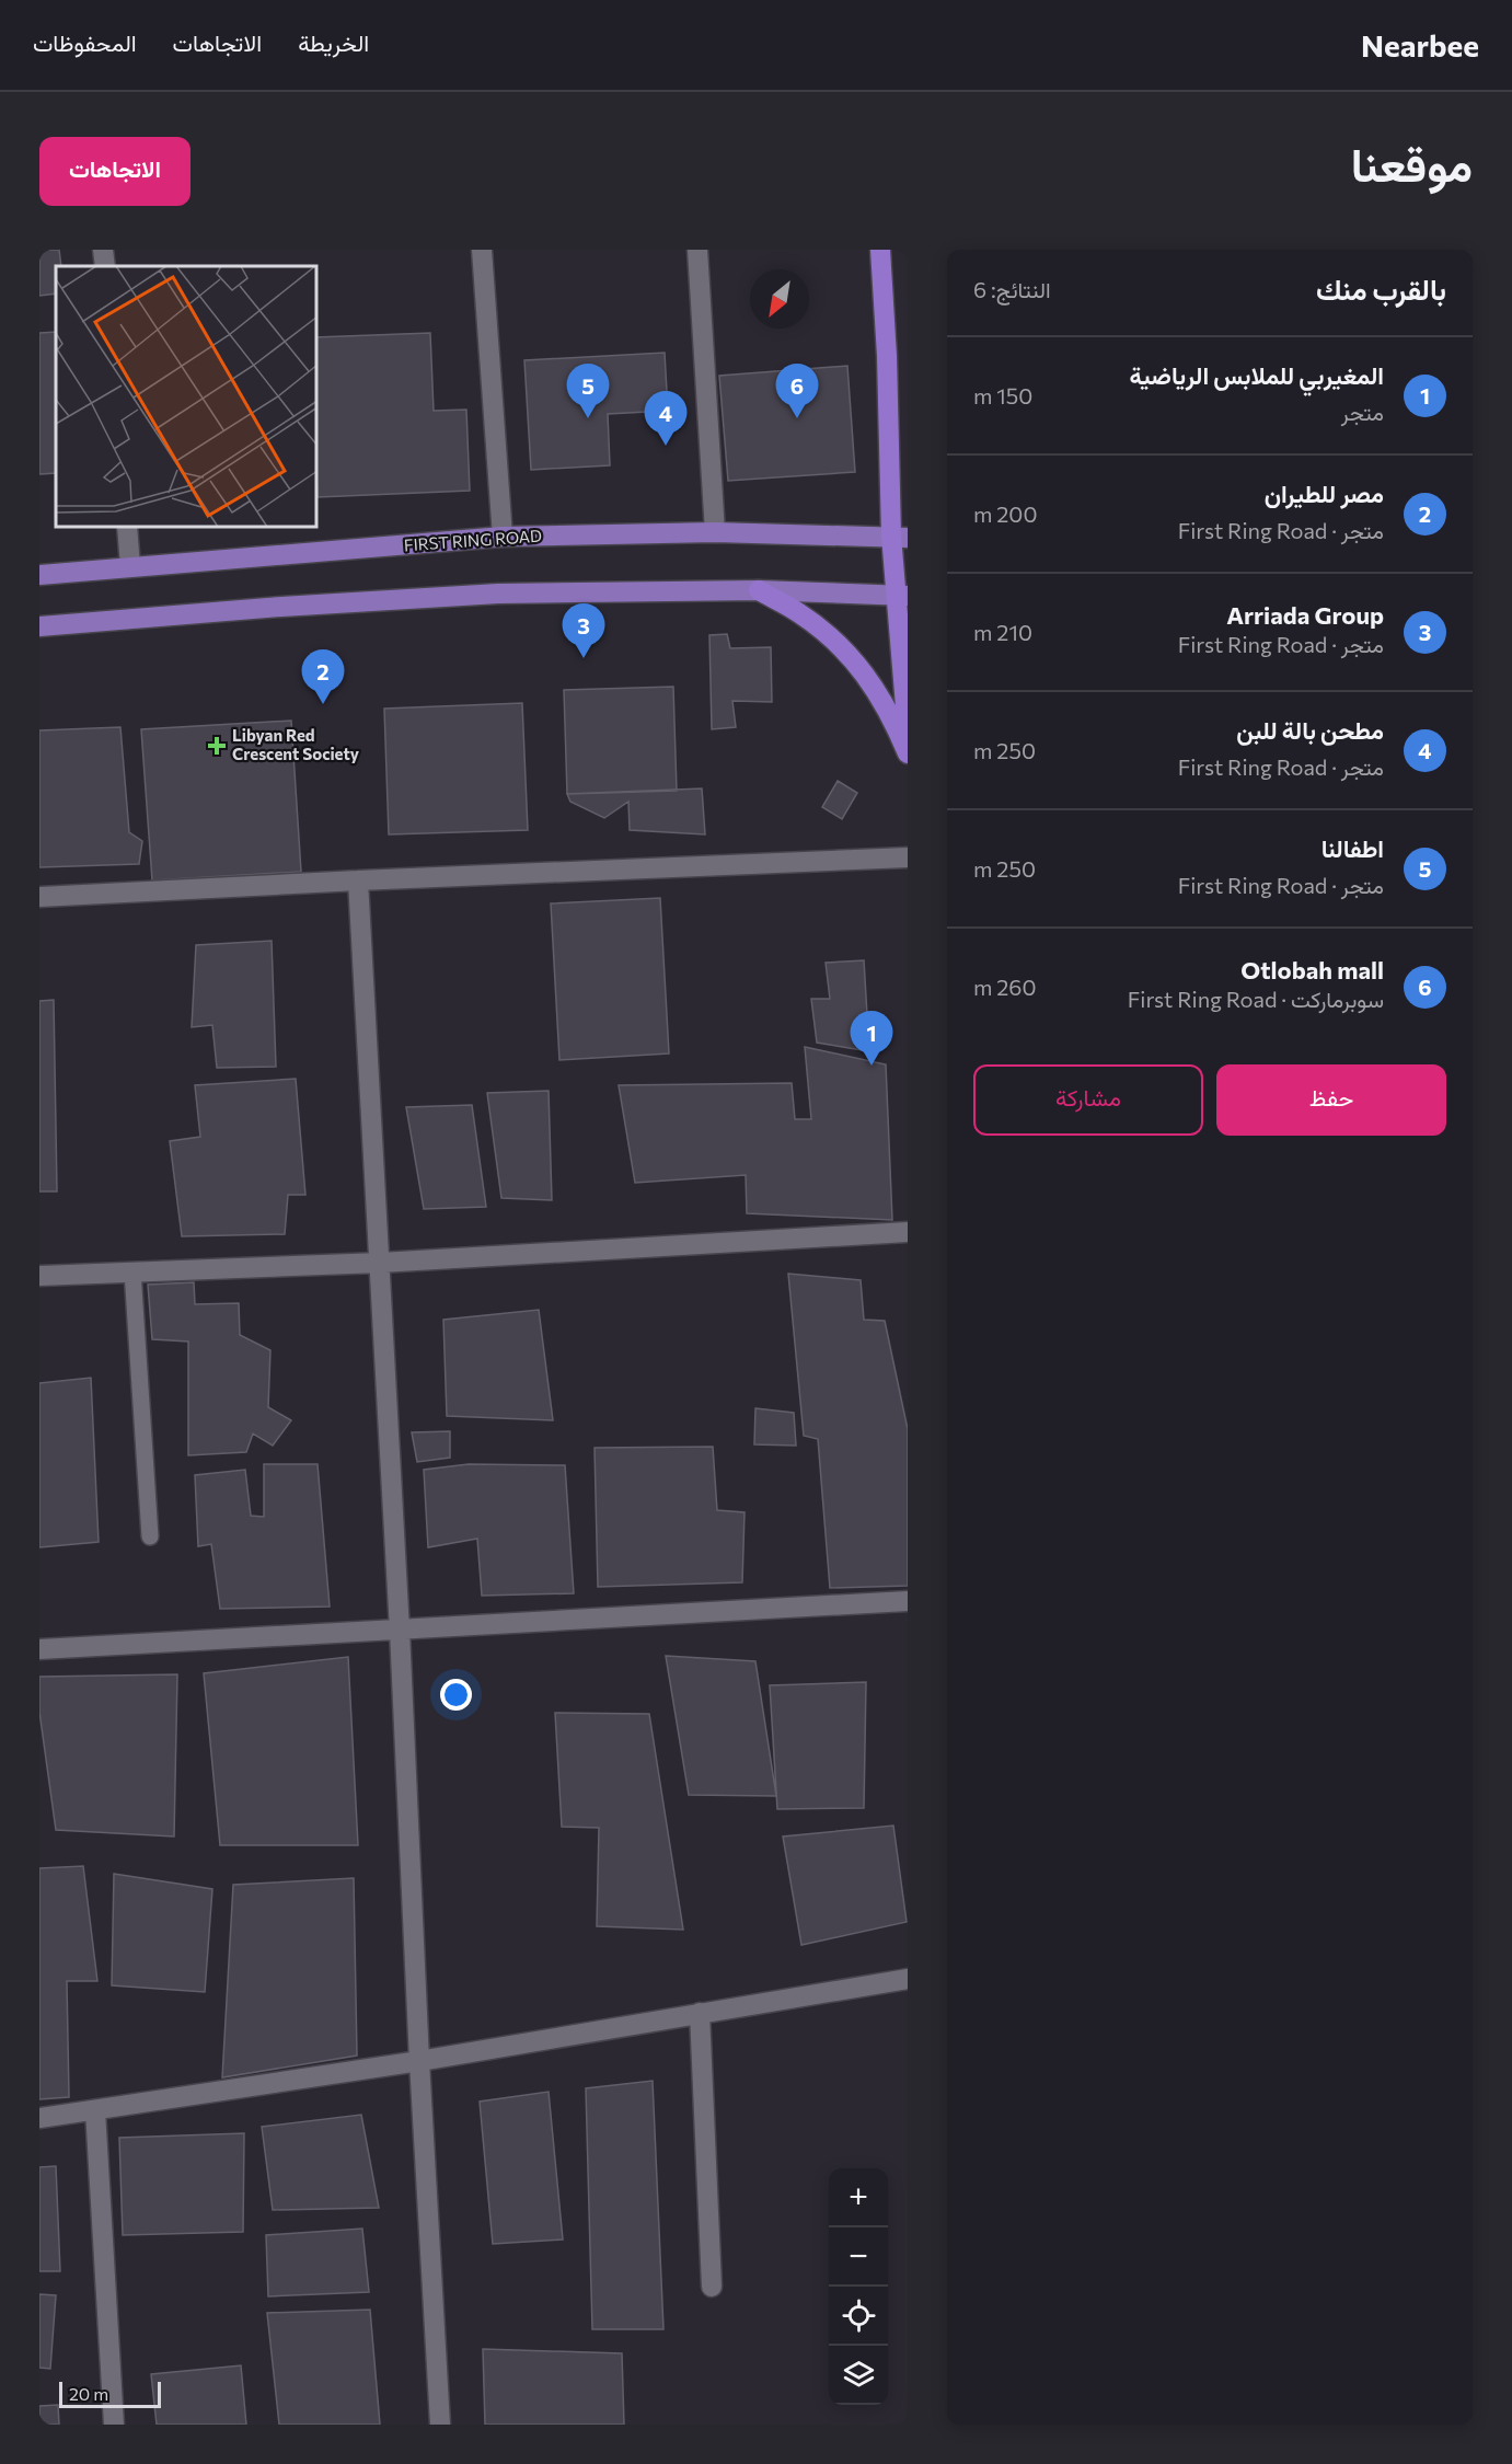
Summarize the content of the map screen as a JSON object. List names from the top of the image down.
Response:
{
  "streets": {
    "main road": ["FIRST RING ROAD"]
  },
  "places": {
    "health": ["Libyan Red Crescent Society"]
  },
  "scale_bar": "20 m",
  "north": "bottom left",
  "page": {
    "header": "Nearbee",
    "nav": ["الخريطة", "الاتجاهات", "المحفوظات"],
    "title": "موقعنا",
    "buttons": [
      "الاتجاهات",
      ["حفظ", "مشاركة"]
    ],
    "heading": ["بالقرب منك", "النتائج: 6"],
    "list": [
      {
        "mark": "1",
        "name": "المغيربي للملابس الرياضية",
        "note": "متجر",
        "value": "150 m"
      },
      {
        "mark": "2",
        "name": "مصر للطيران",
        "note": "متجر · First Ring Road",
        "value": "200 m"
      },
      {
        "mark": "3",
        "name": "Arriada Group",
        "note": "متجر · First Ring Road",
        "value": "210 m"
      },
      {
        "mark": "4",
        "name": "مطحن بالة للبن",
        "note": "متجر · First Ring Road",
        "value": "250 m"
      },
      {
        "mark": "5",
        "name": "اطفالنا",
        "note": "متجر · First Ring Road",
        "value": "250 m"
      },
      {
        "mark": "6",
        "name": "Otlobah mall",
        "note": "سوبرماركت · First Ring Road",
        "value": "260 m"
      }
    ],
    "pins": [
      "5",
      "6",
      "4",
      "3",
      "2",
      "1"
    ],
    "map_buttons": ["+", "−"],
    "scale": "20 m"
  }
}
